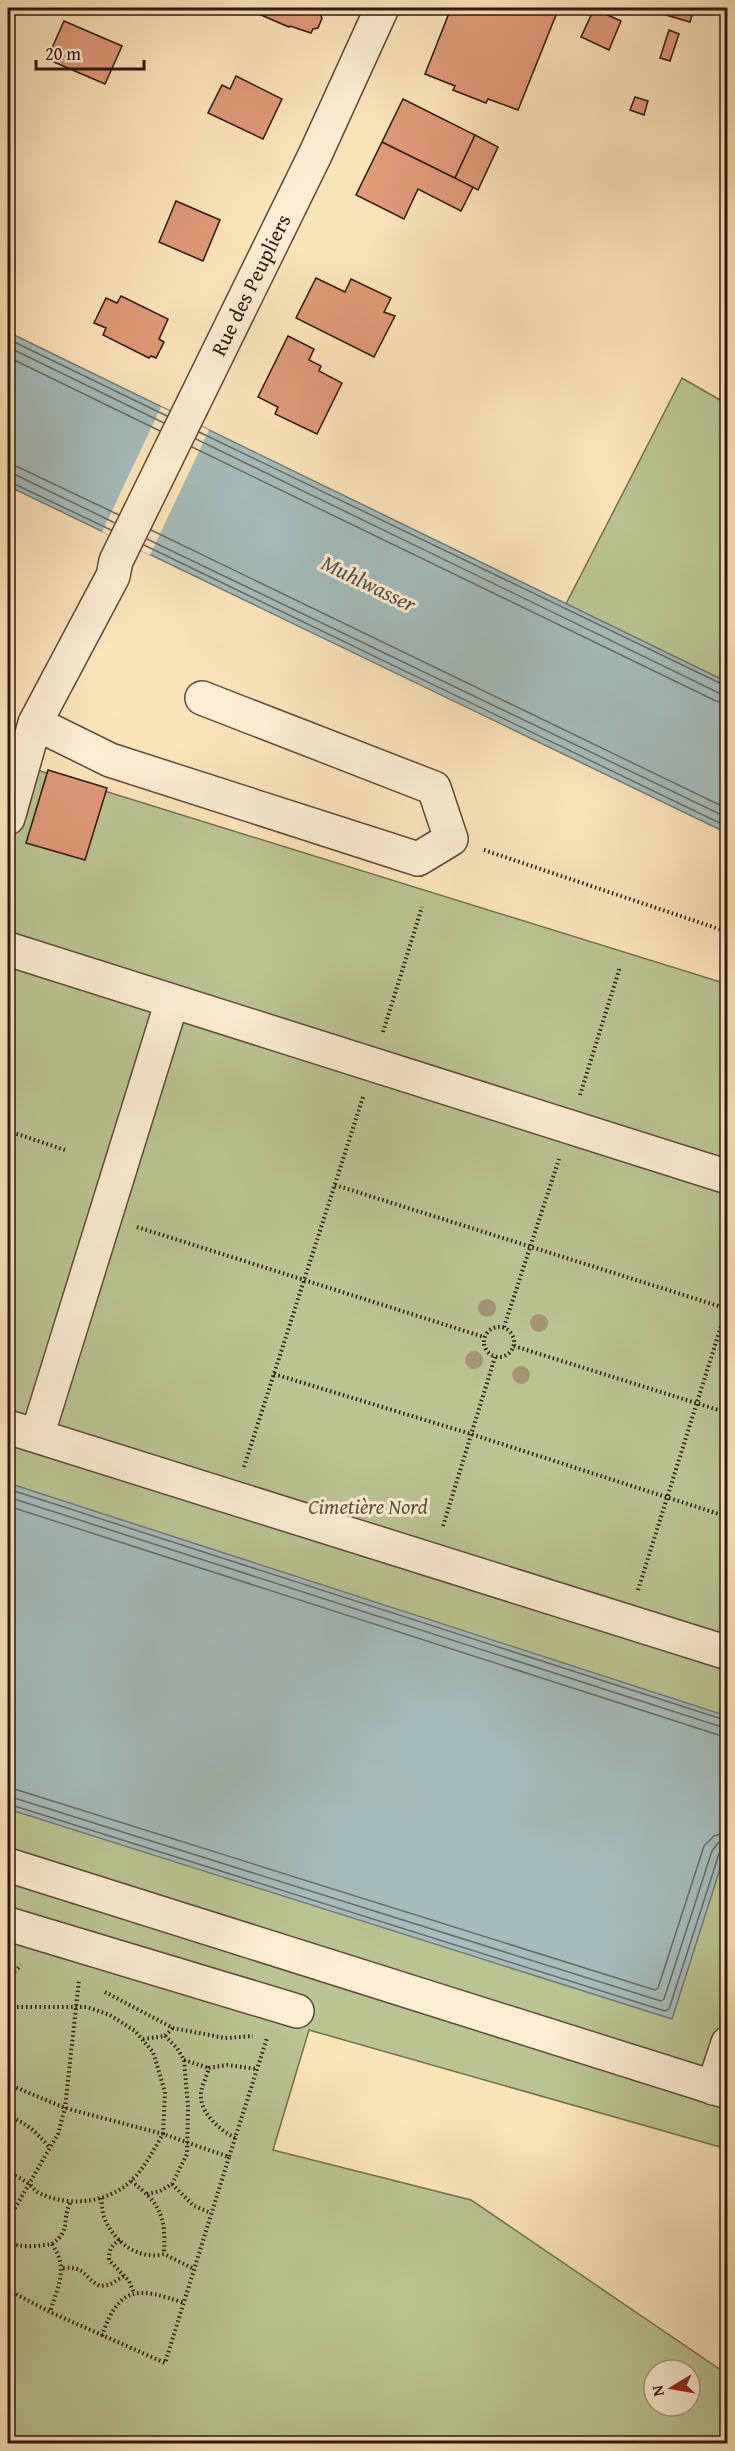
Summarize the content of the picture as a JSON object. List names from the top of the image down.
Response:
{
  "streets": {
    "street": ["Rue des Peupliers"]
  },
  "water": ["Muhlwasser"],
  "parks": ["Cimetière Nord"],
  "scale_bar": "20 m",
  "north": "left"
}
